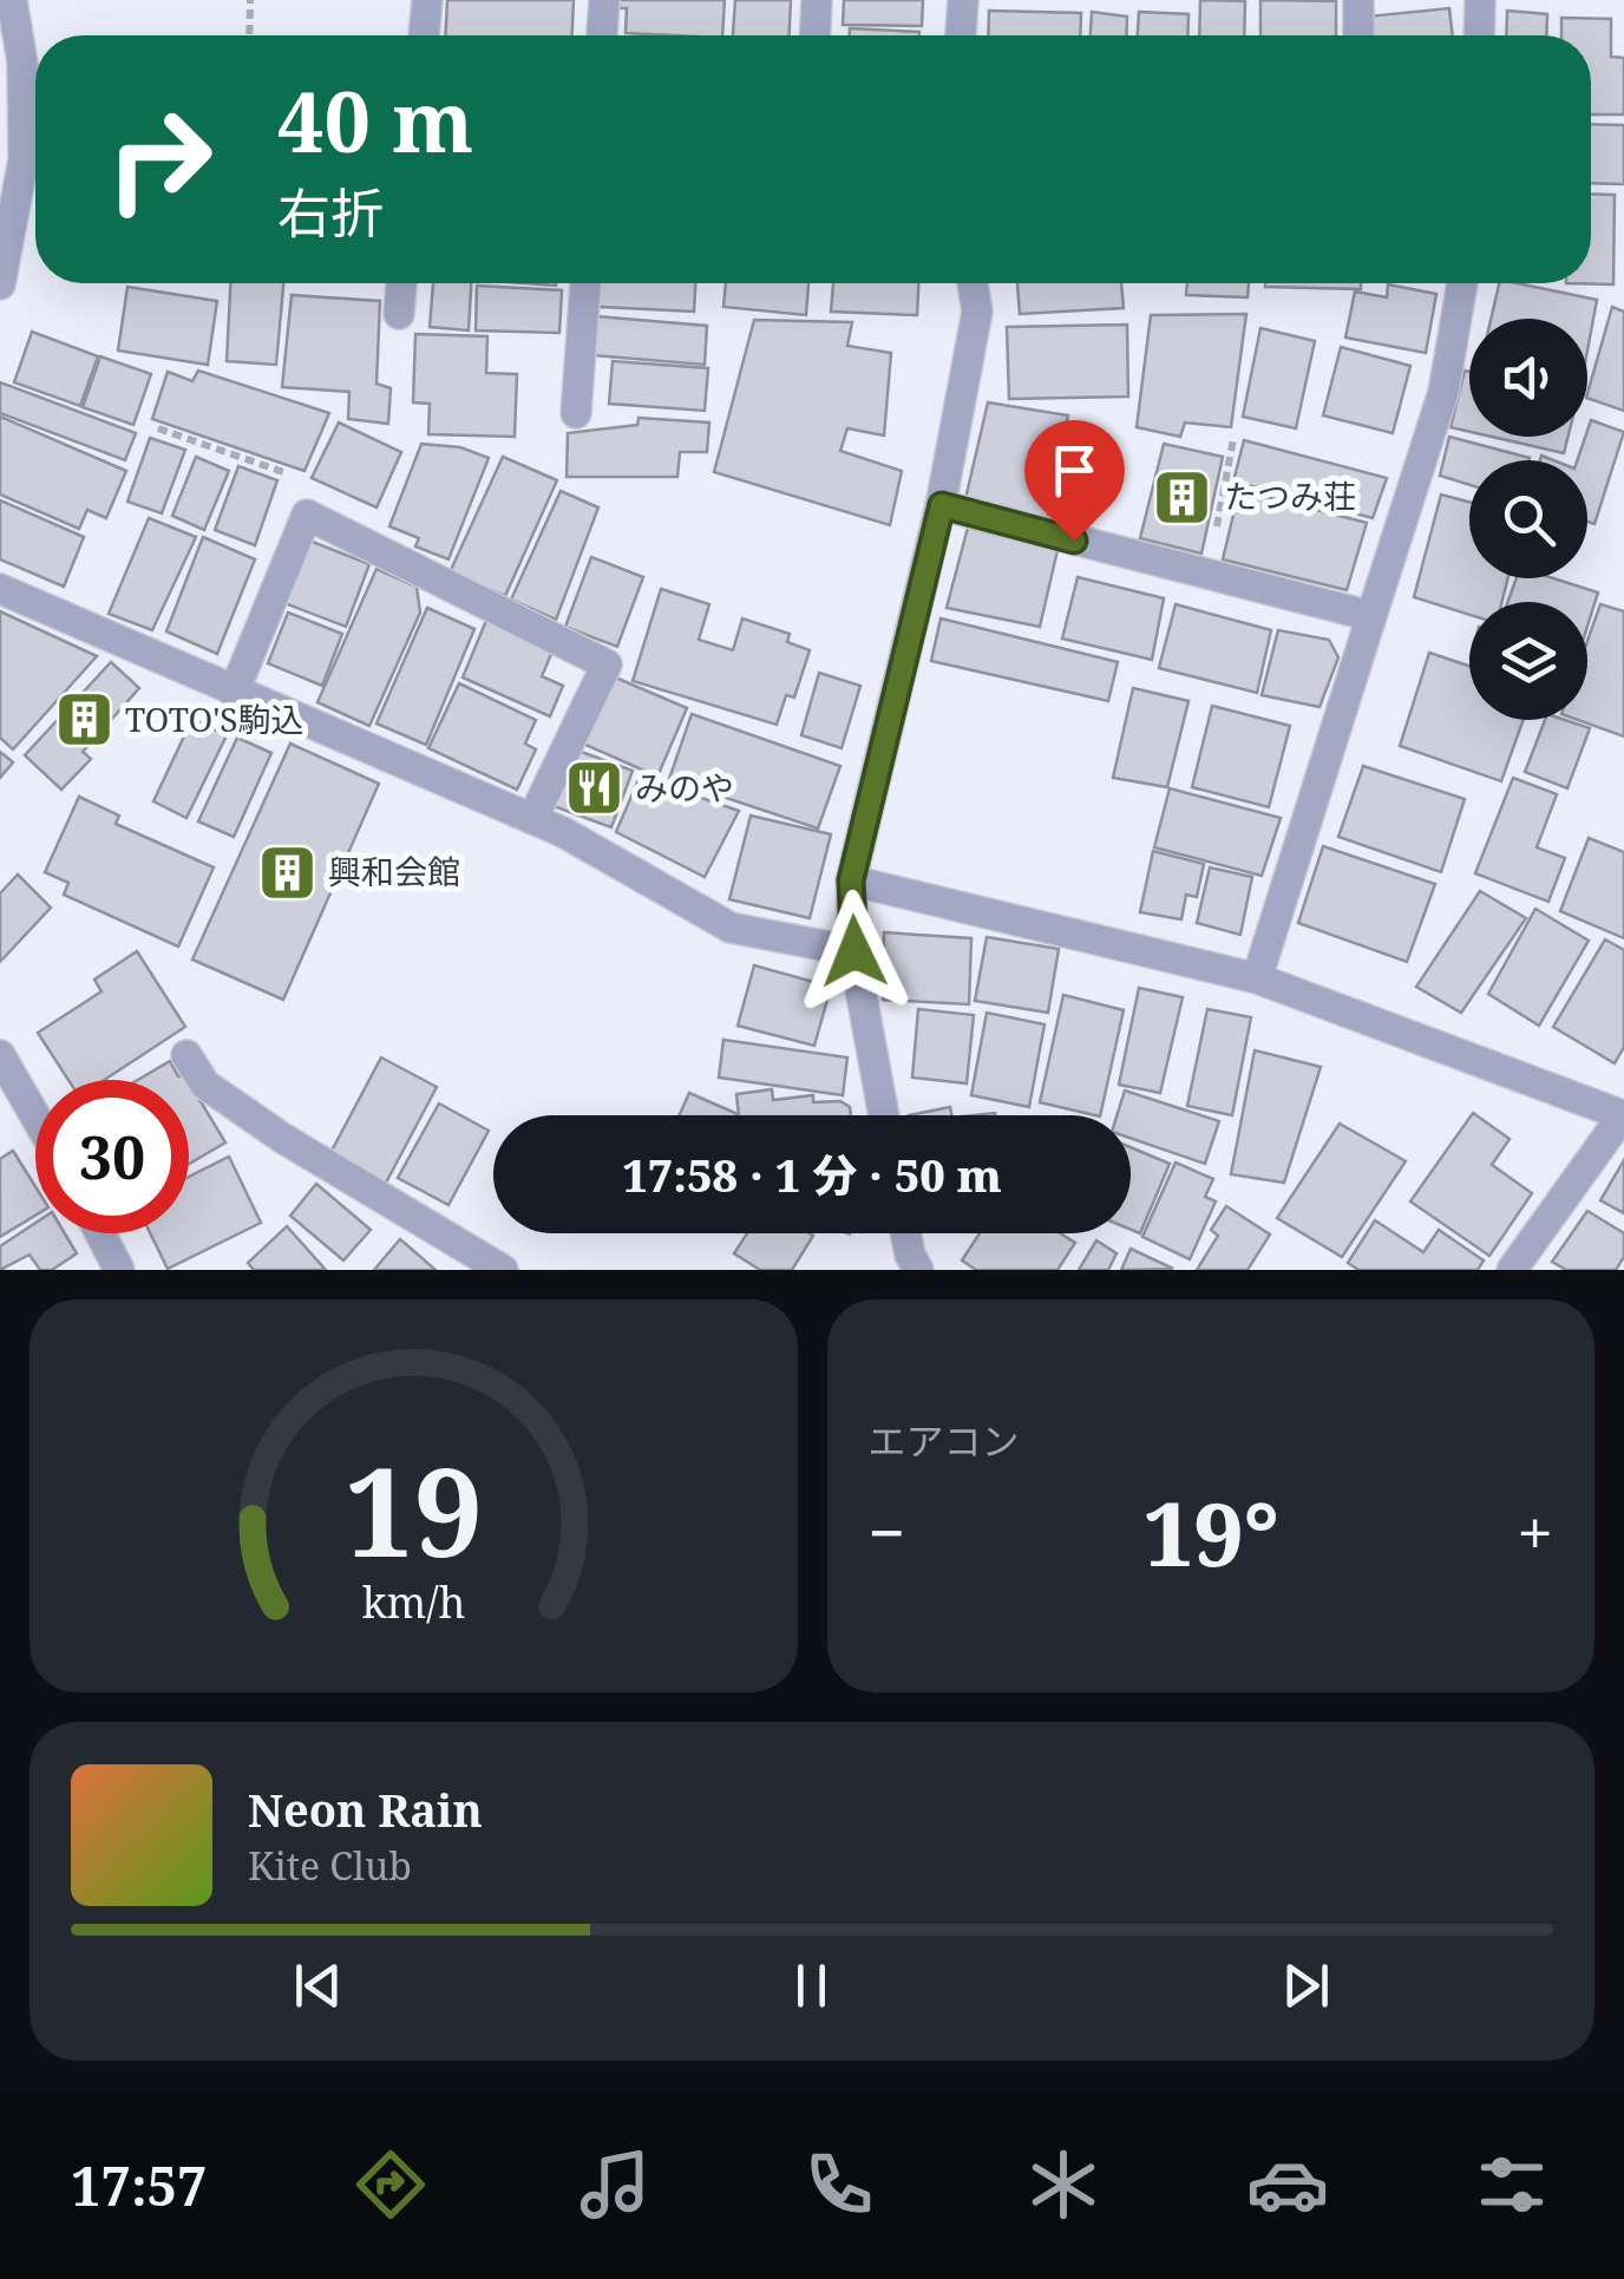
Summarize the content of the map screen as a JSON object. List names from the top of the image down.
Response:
{
  "places": {
    "building": ["たつみ荘", "TOTO'S駒込", "興和会館"],
    "restaurant": ["みのや"]
  },
  "page": {
    "turn": ["40 m", "右折"],
    "limit": "30",
    "trip": "17:58 · 1 分 · 50 m",
    "tile": "エアコン",
    "heat": ["−", "19°", "+"],
    "song": ["Neon Rain", "Kite Club"],
    "tabs": "17:57",
    "gauge": ["19", "km/h"]
  }
}
